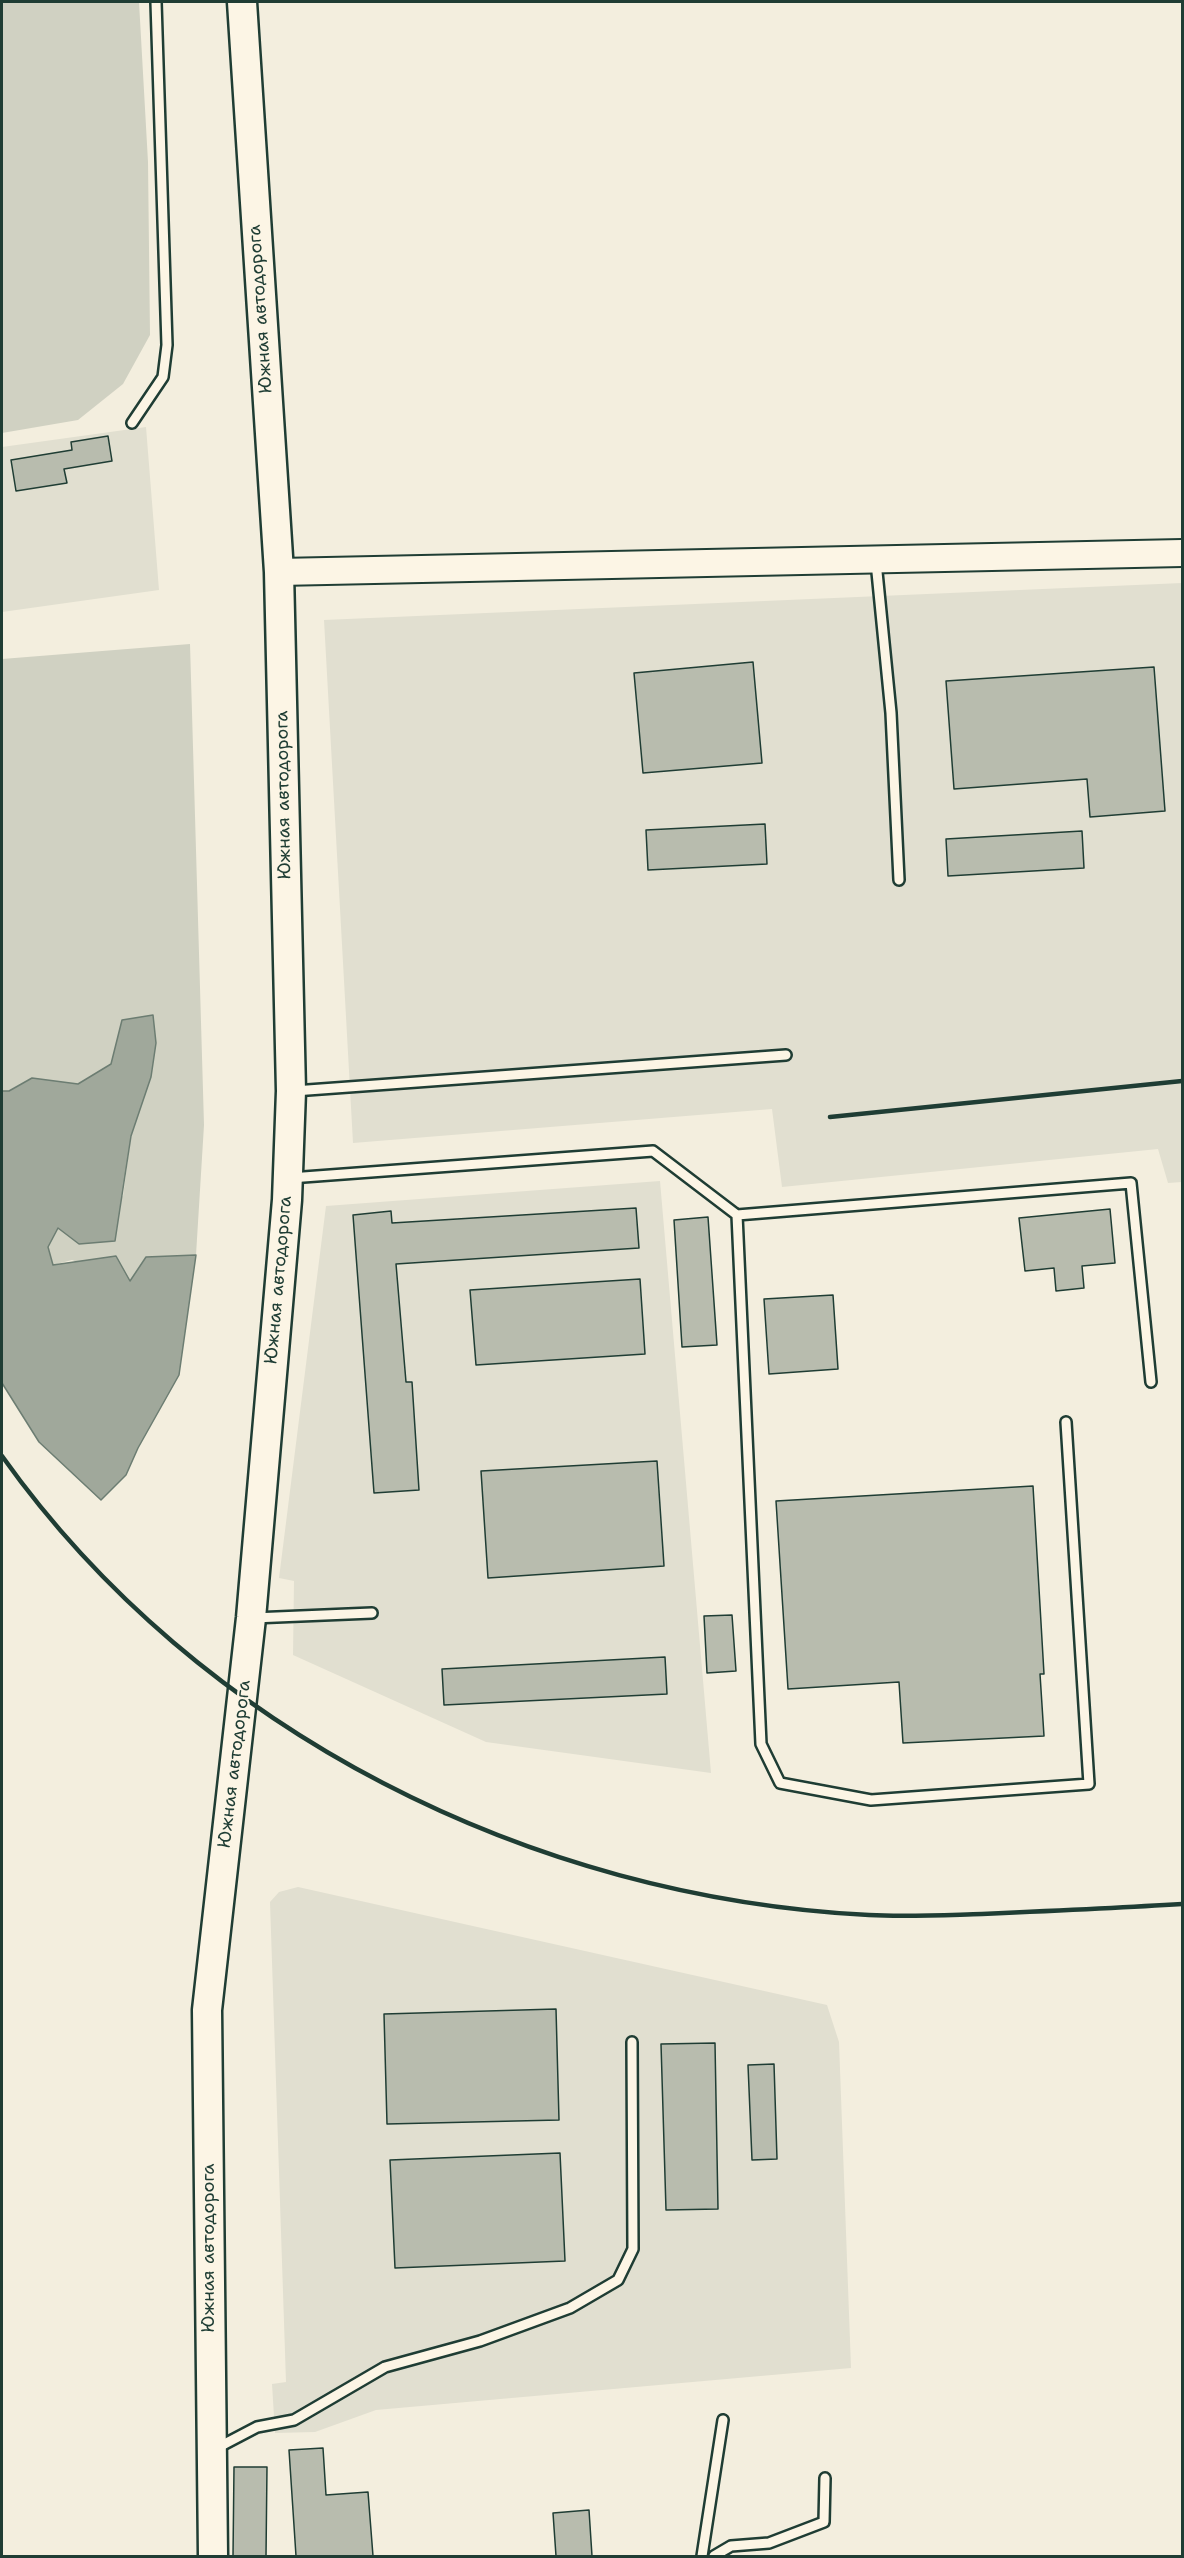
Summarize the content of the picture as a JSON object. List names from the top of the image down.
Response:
{
  "streets": {
    "main road": ["Южная автодорога"]
  }
}
